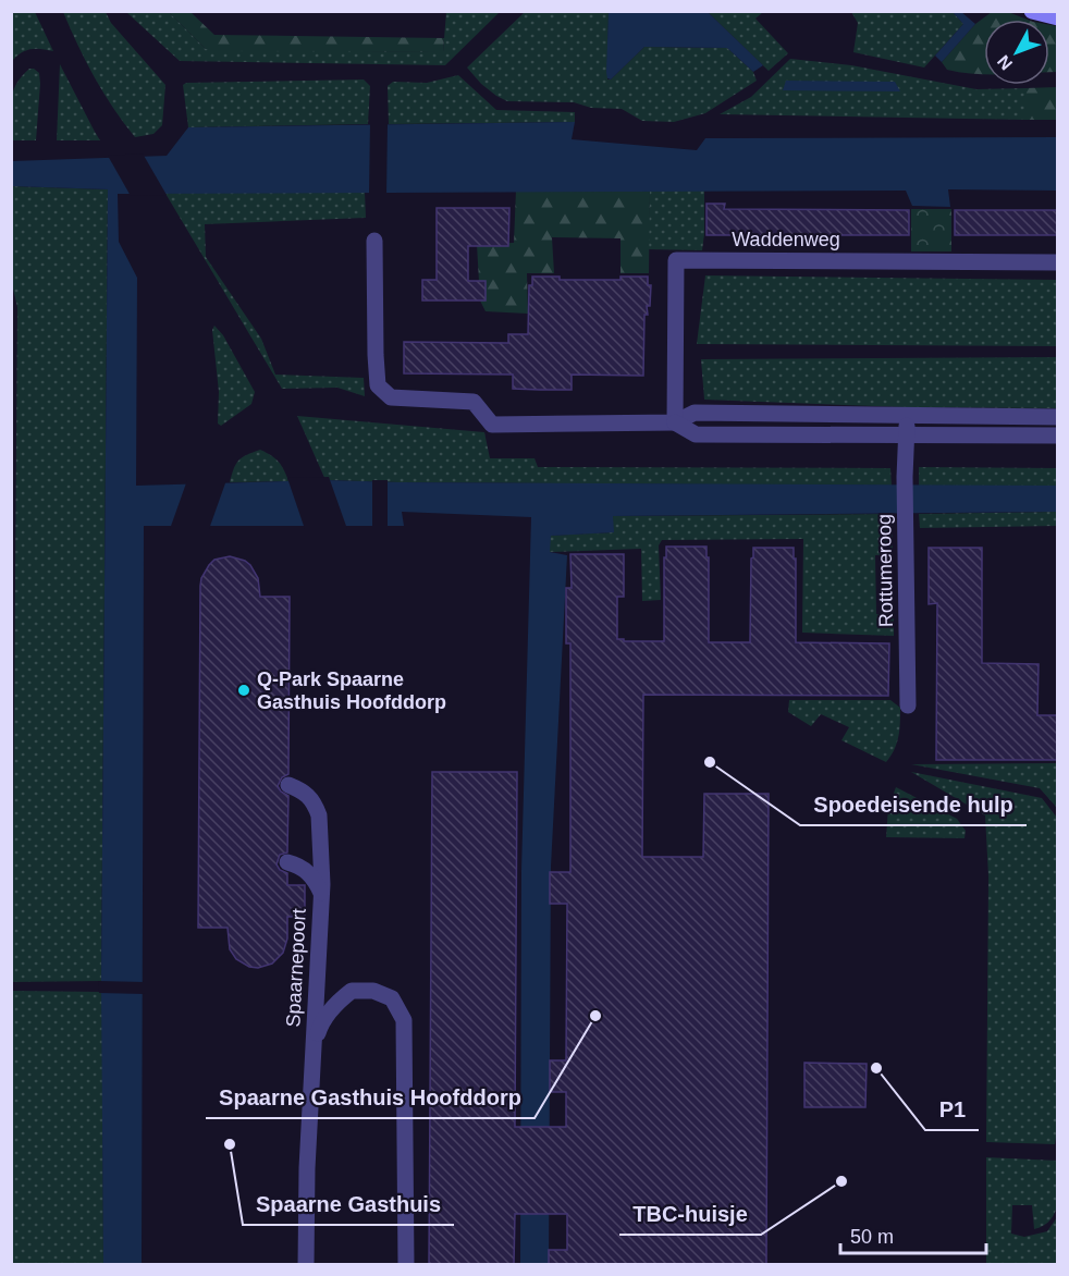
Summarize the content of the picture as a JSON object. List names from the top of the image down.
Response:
{
  "streets": {
    "street": ["Waddenweg", "Rottumeroog", "Spaarnepoort"]
  },
  "places": [
    "Q-Park Spaarne Gasthuis Hoofddorp",
    "Spoedeisende hulp",
    "Spaarne Gasthuis Hoofddorp",
    "P1",
    "Spaarne Gasthuis",
    "TBC-huisje"
  ],
  "scale_bar": "50 m",
  "north": "bottom left"
}
